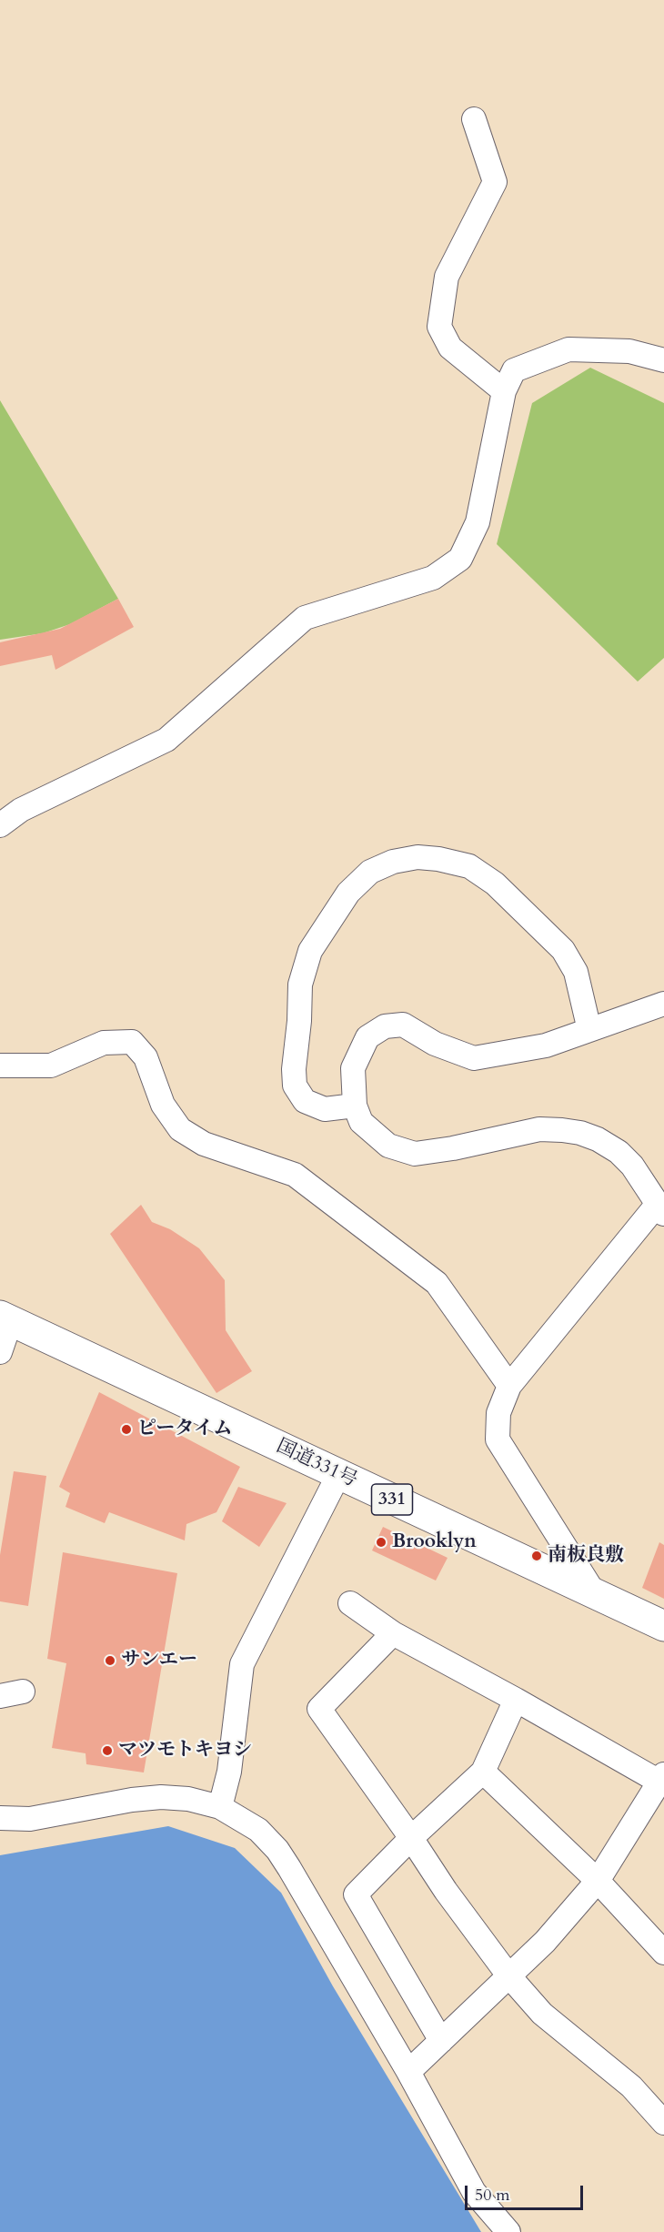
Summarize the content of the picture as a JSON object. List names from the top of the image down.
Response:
{
  "streets": {
    "highway": ["国道331号", "331"]
  },
  "places": [
    "ピータイム",
    "Brooklyn",
    "南板良敷",
    "サンエー",
    "マツモトキヨシ"
  ],
  "scale_bar": "50 m"
}
